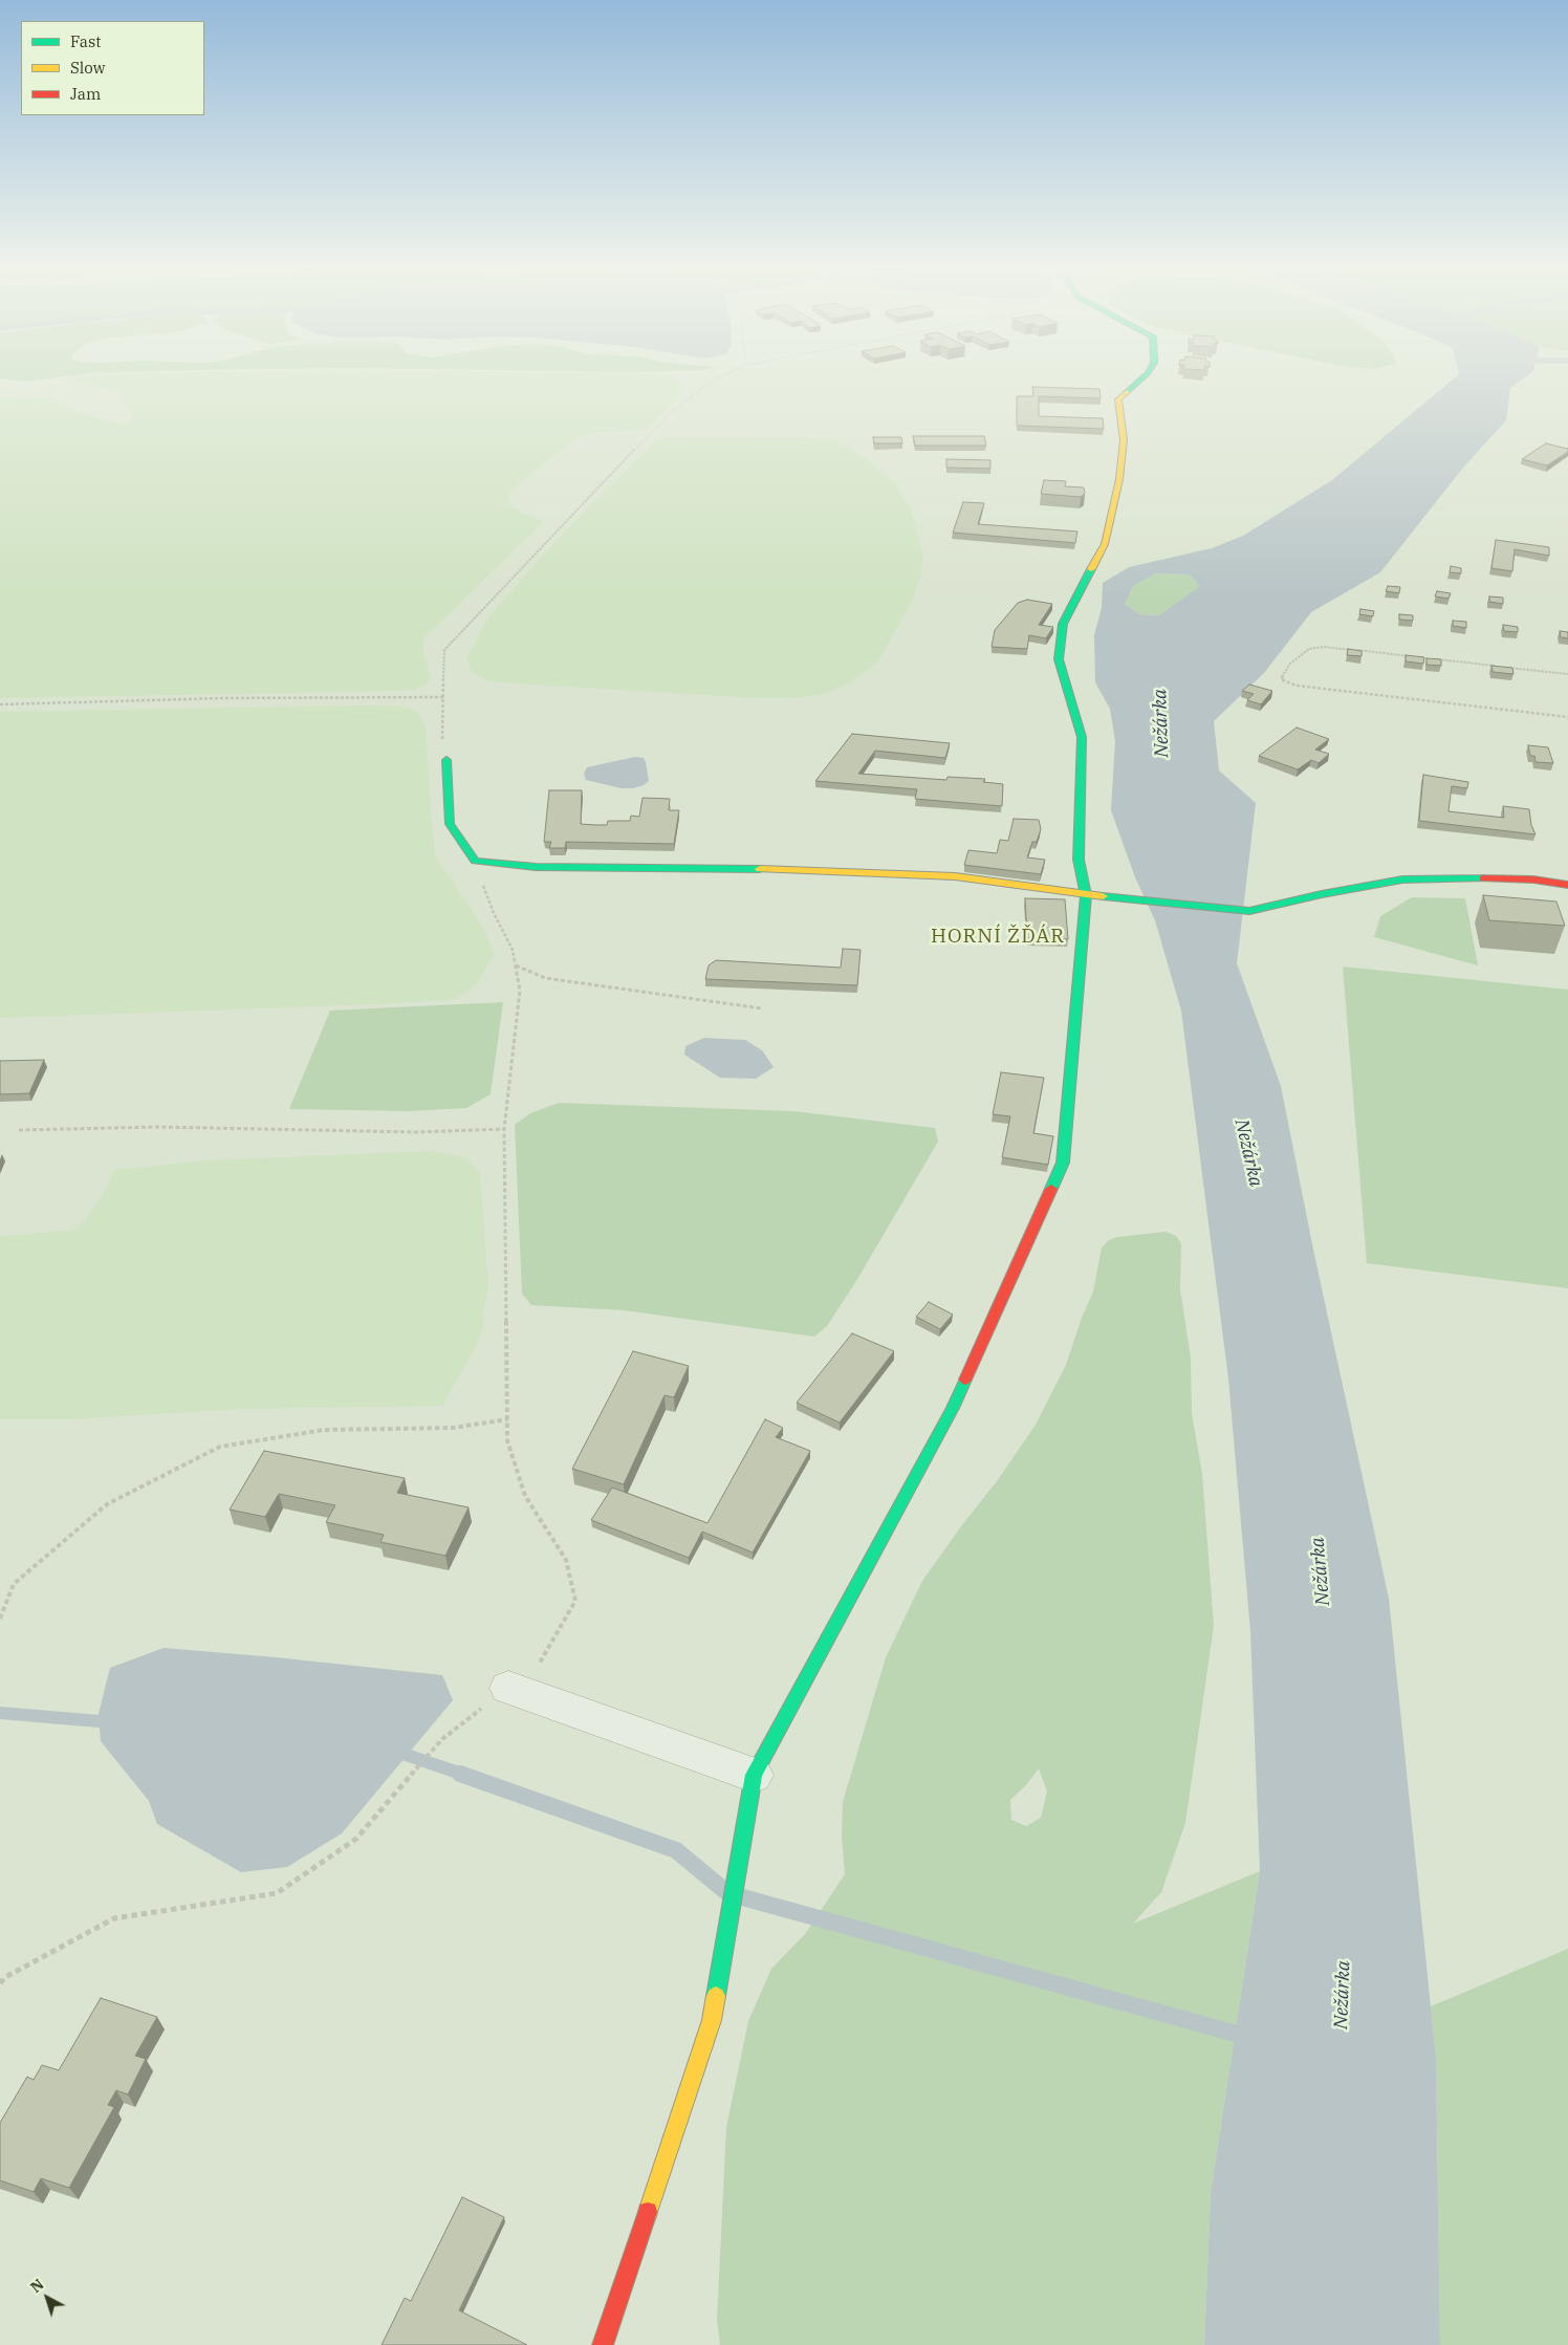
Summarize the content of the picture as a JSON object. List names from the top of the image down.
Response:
{
  "districts": ["HORNÍ ŽĎÁR"],
  "water": ["Nežárka"],
  "legend": ["Fast", "Slow", "Jam"],
  "north": "top left"
}
